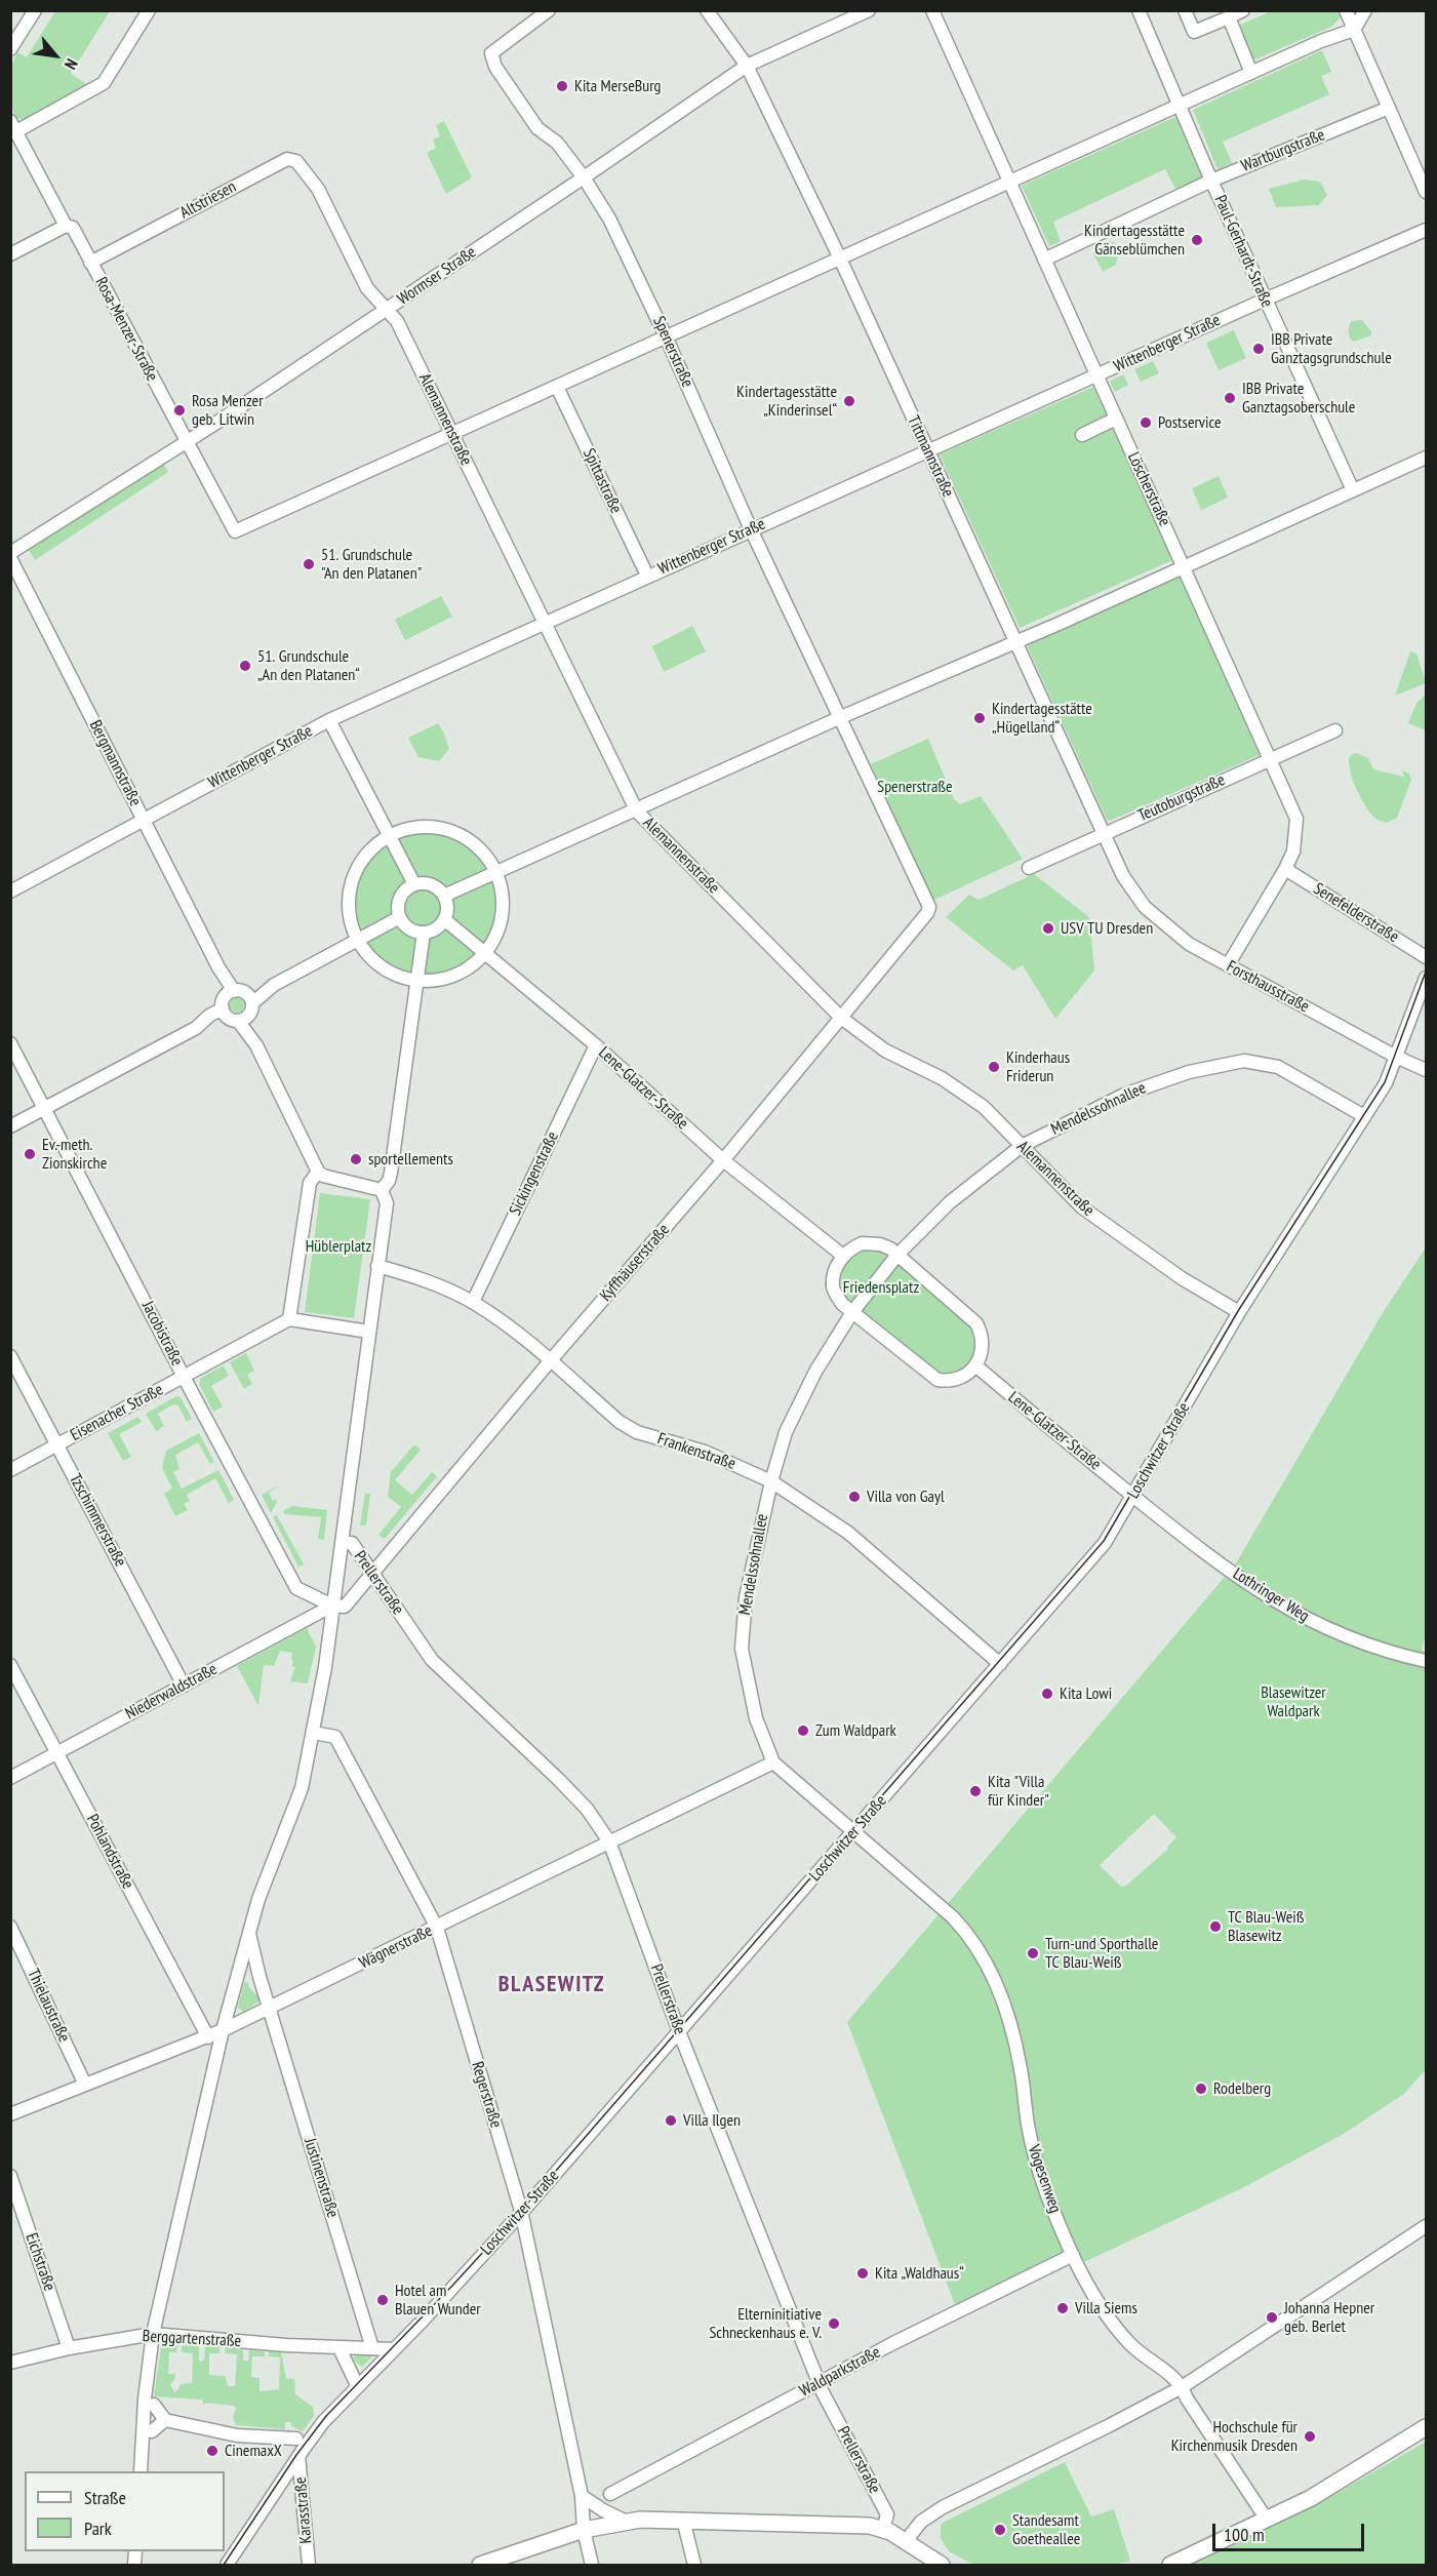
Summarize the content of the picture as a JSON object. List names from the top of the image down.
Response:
{
  "streets": {
    "street": [
      "Wartburgstraße",
      "Altstriesen",
      "Paul-Gerhardt-Straße",
      "Wormser Straße",
      "Rosa-Menzer-Straße",
      "Wittenberger Straße",
      "Spenerstraße",
      "Alemannenstraße",
      "Tittmannstraße",
      "Spittastraße",
      "Löscherstraße",
      "Bergmannstraße",
      "Teutoburgstraße",
      "Senefelderstraße",
      "Forsthausstraße",
      "Lene-Glatzer-Straße",
      "Mendelssohnallee",
      "Sickingenstraße",
      "Kyffhäuserstraße",
      "Jacobistraße",
      "Eisenacher Straße",
      "Loschwitzer Straße",
      "Frankenstraße",
      "Tzschimmerstraße",
      "Prellerstraße",
      "Lothringer Weg",
      "Niederwaldstraße",
      "Pohlandstraße",
      "Wägnerstraße",
      "Thielaustraße",
      "Regerstraße",
      "Justinenstraße",
      "Vogesenweg",
      "Eichstraße",
      "Berggartenstraße",
      "Waldparkstraße",
      "Karasstraße"
    ]
  },
  "crossings": [
    ["Wartburgstraße", "Paul-Gerhardt-Straße"],
    ["Wartburgstraße", "Löscherstraße"],
    ["Altstriesen", "Rosa-Menzer-Straße"],
    ["Altstriesen", "Alemannenstraße"],
    ["Paul-Gerhardt-Straße", "Wittenberger Straße"],
    ["Wormser Straße", "Rosa-Menzer-Straße"],
    ["Wormser Straße", "Spenerstraße"],
    ["Wormser Straße", "Alemannenstraße"],
    ["Wormser Straße", "Tittmannstraße"],
    ["Rosa-Menzer-Straße", "Alemannenstraße"],
    ["Wittenberger Straße", "Spenerstraße"],
    ["Wittenberger Straße", "Alemannenstraße"],
    ["Wittenberger Straße", "Tittmannstraße"],
    ["Wittenberger Straße", "Spittastraße"],
    ["Wittenberger Straße", "Löscherstraße"],
    ["Wittenberger Straße", "Bergmannstraße"],
    ["Spenerstraße", "Kyffhäuserstraße"],
    ["Alemannenstraße", "Mendelssohnallee"],
    ["Alemannenstraße", "Kyffhäuserstraße"],
    ["Alemannenstraße", "Loschwitzer Straße"],
    ["Tittmannstraße", "Teutoburgstraße"],
    ["Tittmannstraße", "Forsthausstraße"],
    ["Löscherstraße", "Teutoburgstraße"],
    ["Löscherstraße", "Senefelderstraße"],
    ["Löscherstraße", "Forsthausstraße"],
    ["Forsthausstraße", "Loschwitzer Straße"],
    ["Lene-Glatzer-Straße", "Sickingenstraße"],
    ["Lene-Glatzer-Straße", "Kyffhäuserstraße"],
    ["Lene-Glatzer-Straße", "Loschwitzer Straße"],
    ["Lene-Glatzer-Straße", "Lothringer Weg"],
    ["Mendelssohnallee", "Loschwitzer Straße"],
    ["Mendelssohnallee", "Frankenstraße"],
    ["Mendelssohnallee", "Wägnerstraße"],
    ["Mendelssohnallee", "Vogesenweg"],
    ["Sickingenstraße", "Frankenstraße"],
    ["Kyffhäuserstraße", "Jacobistraße"],
    ["Kyffhäuserstraße", "Frankenstraße"],
    ["Kyffhäuserstraße", "Prellerstraße"],
    ["Kyffhäuserstraße", "Niederwaldstraße"],
    ["Jacobistraße", "Eisenacher Straße"],
    ["Jacobistraße", "Niederwaldstraße"],
    ["Eisenacher Straße", "Tzschimmerstraße"],
    ["Loschwitzer Straße", "Frankenstraße"],
    ["Loschwitzer Straße", "Prellerstraße"],
    ["Loschwitzer Straße", "Lothringer Weg"],
    ["Loschwitzer Straße", "Regerstraße"],
    ["Loschwitzer Straße", "Vogesenweg"],
    ["Loschwitzer Straße", "Berggartenstraße"],
    ["Loschwitzer Straße", "Karasstraße"],
    ["Tzschimmerstraße", "Niederwaldstraße"],
    ["Prellerstraße", "Wägnerstraße"],
    ["Prellerstraße", "Waldparkstraße"],
    ["Niederwaldstraße", "Pohlandstraße"],
    ["Pohlandstraße", "Wägnerstraße"],
    ["Wägnerstraße", "Thielaustraße"],
    ["Wägnerstraße", "Regerstraße"],
    ["Wägnerstraße", "Justinenstraße"],
    ["Justinenstraße", "Berggartenstraße"],
    ["Vogesenweg", "Waldparkstraße"],
    ["Eichstraße", "Berggartenstraße"]
  ],
  "districts": ["BLASEWITZ"],
  "parks": [
    "Spenerstraße",
    "Hüblerplatz",
    "Friedensplatz",
    "Blasewitzer Waldpark"
  ],
  "places": [
    "Kita MerseBurg",
    "Kindertagesstätte Gänseblümchen",
    "IBB Private Ganztagsgrundschule",
    "IBB Private Ganztagsoberschule",
    "Kindertagesstätte „Kinderinsel“",
    "Rosa Menzer geb. Litwin",
    "Postservice",
    "51. Grundschule \"An den Platanen\"",
    "51. Grundschule „An den Platanen“",
    "Kindertagesstätte „Hügelland“",
    "USV TU Dresden",
    "Kinderhaus Friderun",
    "Ev.-meth. Zionskirche",
    "sportellements",
    "Villa von Gayl",
    "Kita Lowi",
    "Zum Waldpark",
    "Kita \"Villa für Kinder\"",
    "TC Blau-Weiß Blasewitz",
    "Turn-und Sporthalle TC Blau-Weiß",
    "Rodelberg",
    "Villa Ilgen",
    "Kita „Waldhaus“",
    "Hotel am Blauen Wunder",
    "Villa Siems",
    "Johanna Hepner geb. Berlet",
    "Elterninitiative Schneckenhaus e. V.",
    "Hochschule für Kirchenmusik Dresden",
    "CinemaxX",
    "Standesamt Goetheallee"
  ],
  "legend": ["Straße", "Park"],
  "scale_bar": "100 m",
  "north": "bottom right"
}
